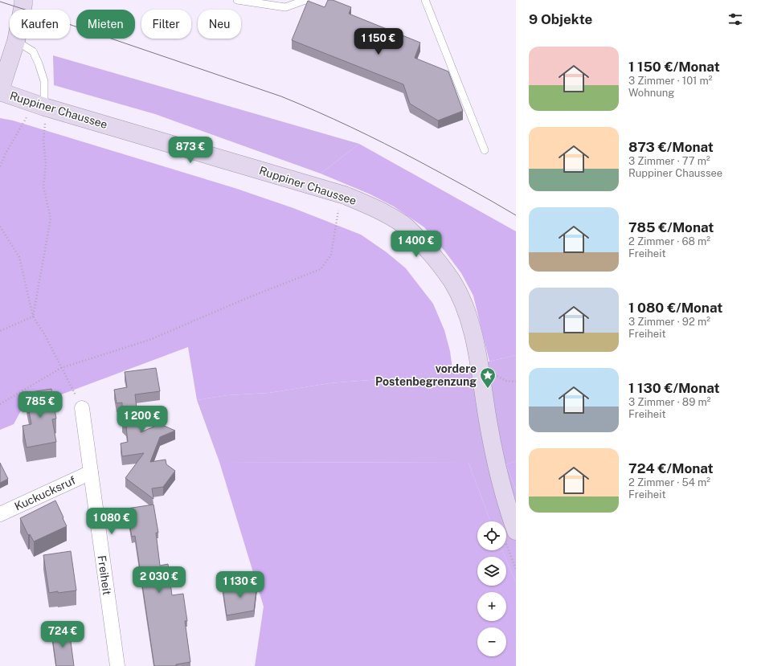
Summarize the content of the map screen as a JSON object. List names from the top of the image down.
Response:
{
  "streets": {
    "main road": ["Ruppiner Chaussee"],
    "street": ["Kuckucksruf", "Freiheit"]
  },
  "crossings": [
    ["Kuckucksruf", "Freiheit"]
  ],
  "places": {
    "place": ["vordere Postenbegrenzung"]
  },
  "page": {
    "heading": "9 Objekte",
    "chip": [
      "Kaufen",
      "Mieten",
      "Filter",
      "Neu"
    ],
    "price": [
      "1 150 €",
      "873 €",
      "1 400 €",
      "785 €",
      "1 200 €",
      "1 080 €",
      "2 030 €",
      "1 130 €",
      "724 €"
    ],
    "list": [
      {
        "name": "1 150 €/Monat",
        "note": "3 Zimmer · 101 m² · Wohnung"
      },
      {
        "name": "873 €/Monat",
        "note": "3 Zimmer · 77 m² · Ruppiner Chaussee"
      },
      {
        "name": "785 €/Monat",
        "note": "2 Zimmer · 68 m² · Freiheit"
      },
      {
        "name": "1 080 €/Monat",
        "note": "3 Zimmer · 92 m² · Freiheit"
      },
      {
        "name": "1 130 €/Monat",
        "note": "3 Zimmer · 89 m² · Freiheit"
      },
      {
        "name": "724 €/Monat",
        "note": "2 Zimmer · 54 m² · Freiheit"
      }
    ],
    "map_buttons": ["+", "−"]
  }
}
